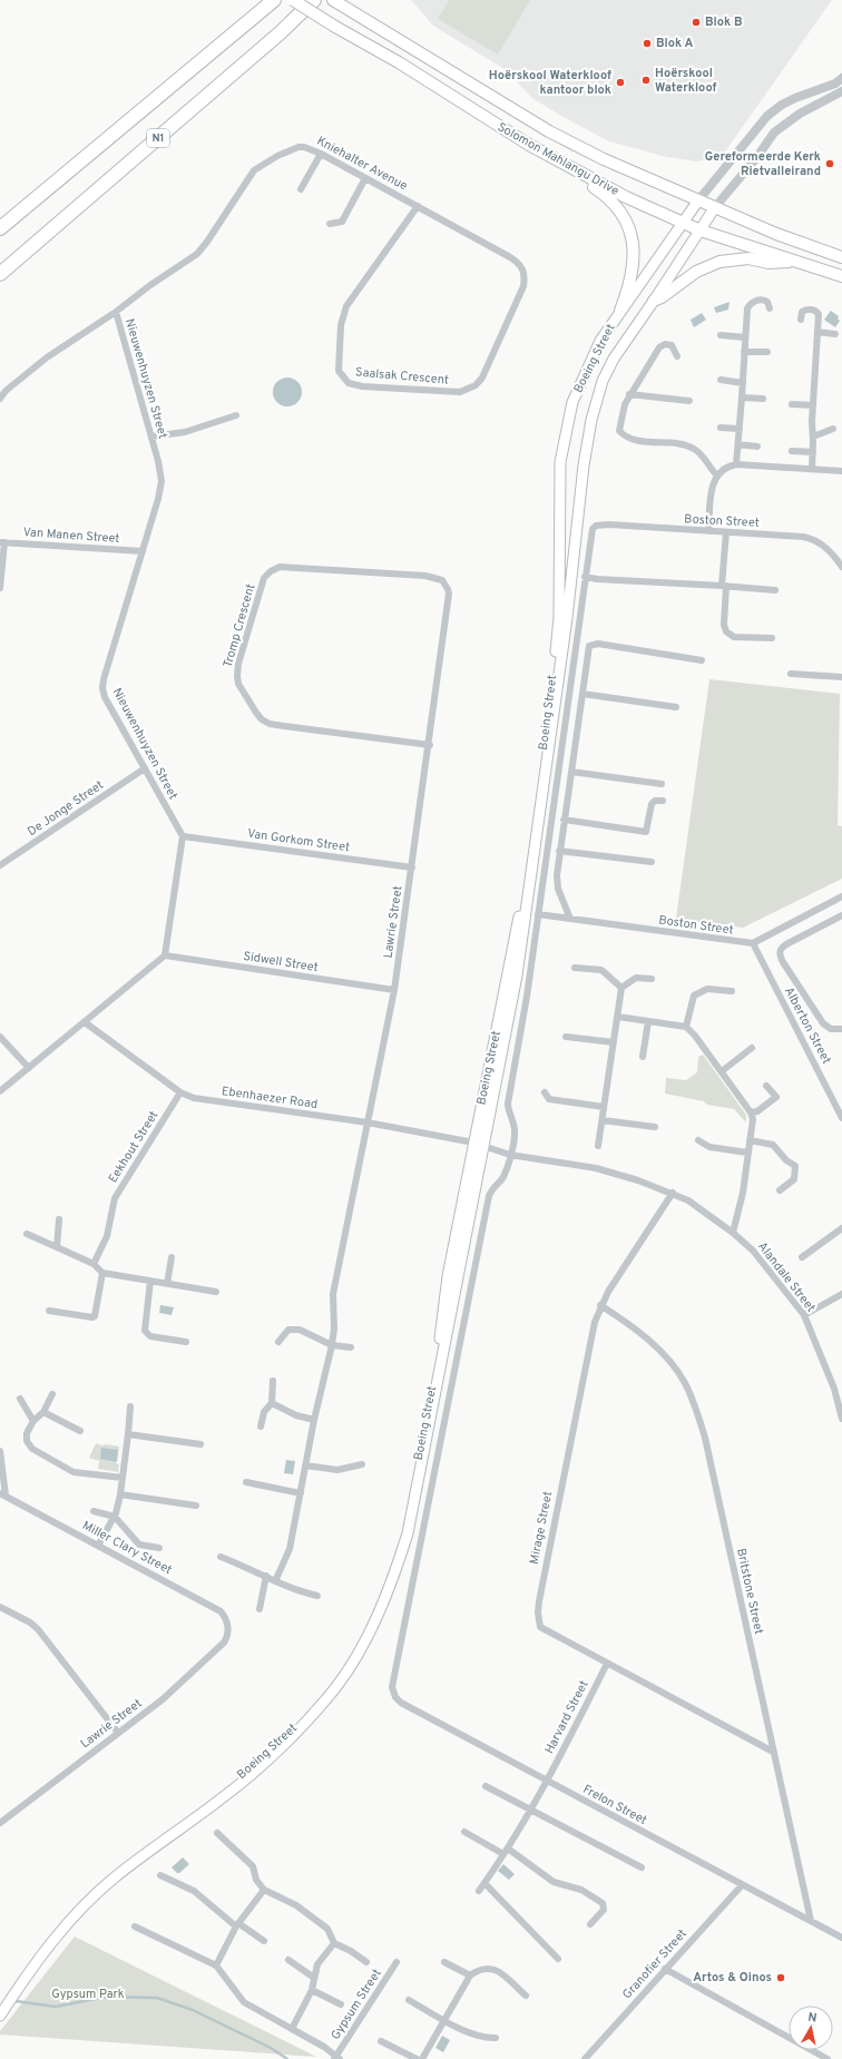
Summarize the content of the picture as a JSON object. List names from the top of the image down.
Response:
{
  "streets": {
    "highway": ["N1"],
    "main road": ["Solomon Mahlangu Drive", "Boeing Street"],
    "street": [
      "Kniehalter Avenue",
      "Saalsak Crescent",
      "Nieuwenhuyzen Street",
      "Boston Street",
      "Van Manen Street",
      "Tromp Crescent",
      "De Jonge Street",
      "Van Gorkom Street",
      "Lawrie Street",
      "Sidwell Street",
      "Alberton Street",
      "Ebenhaezer Road",
      "Eekhout Street",
      "Alandale Street",
      "Mirage Street",
      "Miller Clary Street",
      "Britstone Street",
      "Harvard Street",
      "Frelon Street",
      "Granofier Street",
      "Gypsum Street"
    ]
  },
  "crossings": [
    ["Solomon Mahlangu Drive", "Boeing Street"],
    ["Kniehalter Avenue", "Saalsak Crescent"],
    ["Kniehalter Avenue", "Nieuwenhuyzen Street"],
    ["Boeing Street", "Boston Street"],
    ["Boeing Street", "Ebenhaezer Road"],
    ["Boeing Street", "Alandale Street"],
    ["Boeing Street", "Frelon Street"],
    ["Nieuwenhuyzen Street", "Van Manen Street"],
    ["Nieuwenhuyzen Street", "De Jonge Street"],
    ["Nieuwenhuyzen Street", "Van Gorkom Street"],
    ["Boston Street", "Alberton Street"],
    ["Tromp Crescent", "Lawrie Street"],
    ["Van Gorkom Street", "Lawrie Street"],
    ["Lawrie Street", "Sidwell Street"],
    ["Lawrie Street", "Ebenhaezer Road"],
    ["Lawrie Street", "Miller Clary Street"],
    ["Ebenhaezer Road", "Eekhout Street"],
    ["Ebenhaezer Road", "Alandale Street"],
    ["Alandale Street", "Mirage Street"],
    ["Mirage Street", "Britstone Street"],
    ["Mirage Street", "Harvard Street"],
    ["Britstone Street", "Frelon Street"],
    ["Harvard Street", "Frelon Street"],
    ["Frelon Street", "Granofier Street"]
  ],
  "parks": ["Gypsum Park"],
  "places": [
    "Blok B",
    "Blok A",
    "Hoërskool Waterkloof",
    "Hoërskool Waterkloof kantoor blok",
    "Gereformeerde Kerk Rietvalleirand",
    "Artos & Oinos"
  ],
  "north": "top"
}
